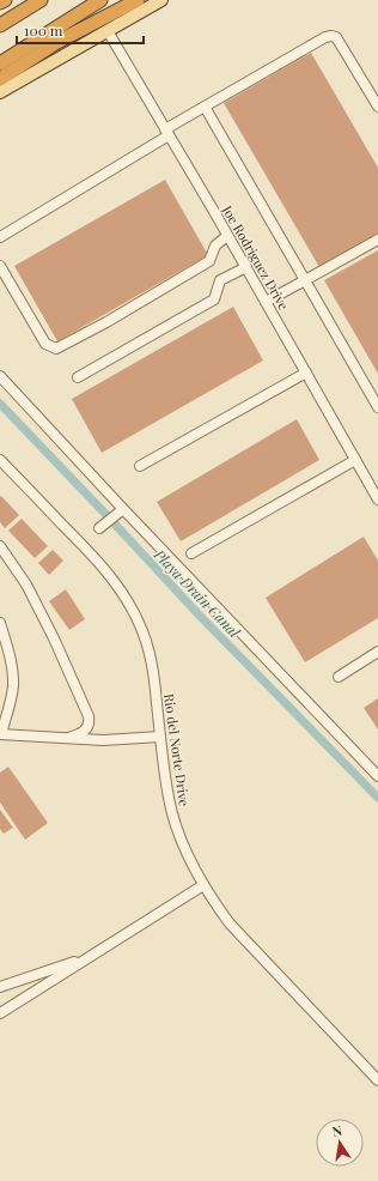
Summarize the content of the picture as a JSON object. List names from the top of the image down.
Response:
{
  "streets": {
    "street": ["Joe Rodriguez Drive", "Rio del Norte Drive"]
  },
  "water": ["Playa Drain Canal"],
  "scale_bar": "100 m",
  "north": "top"
}
